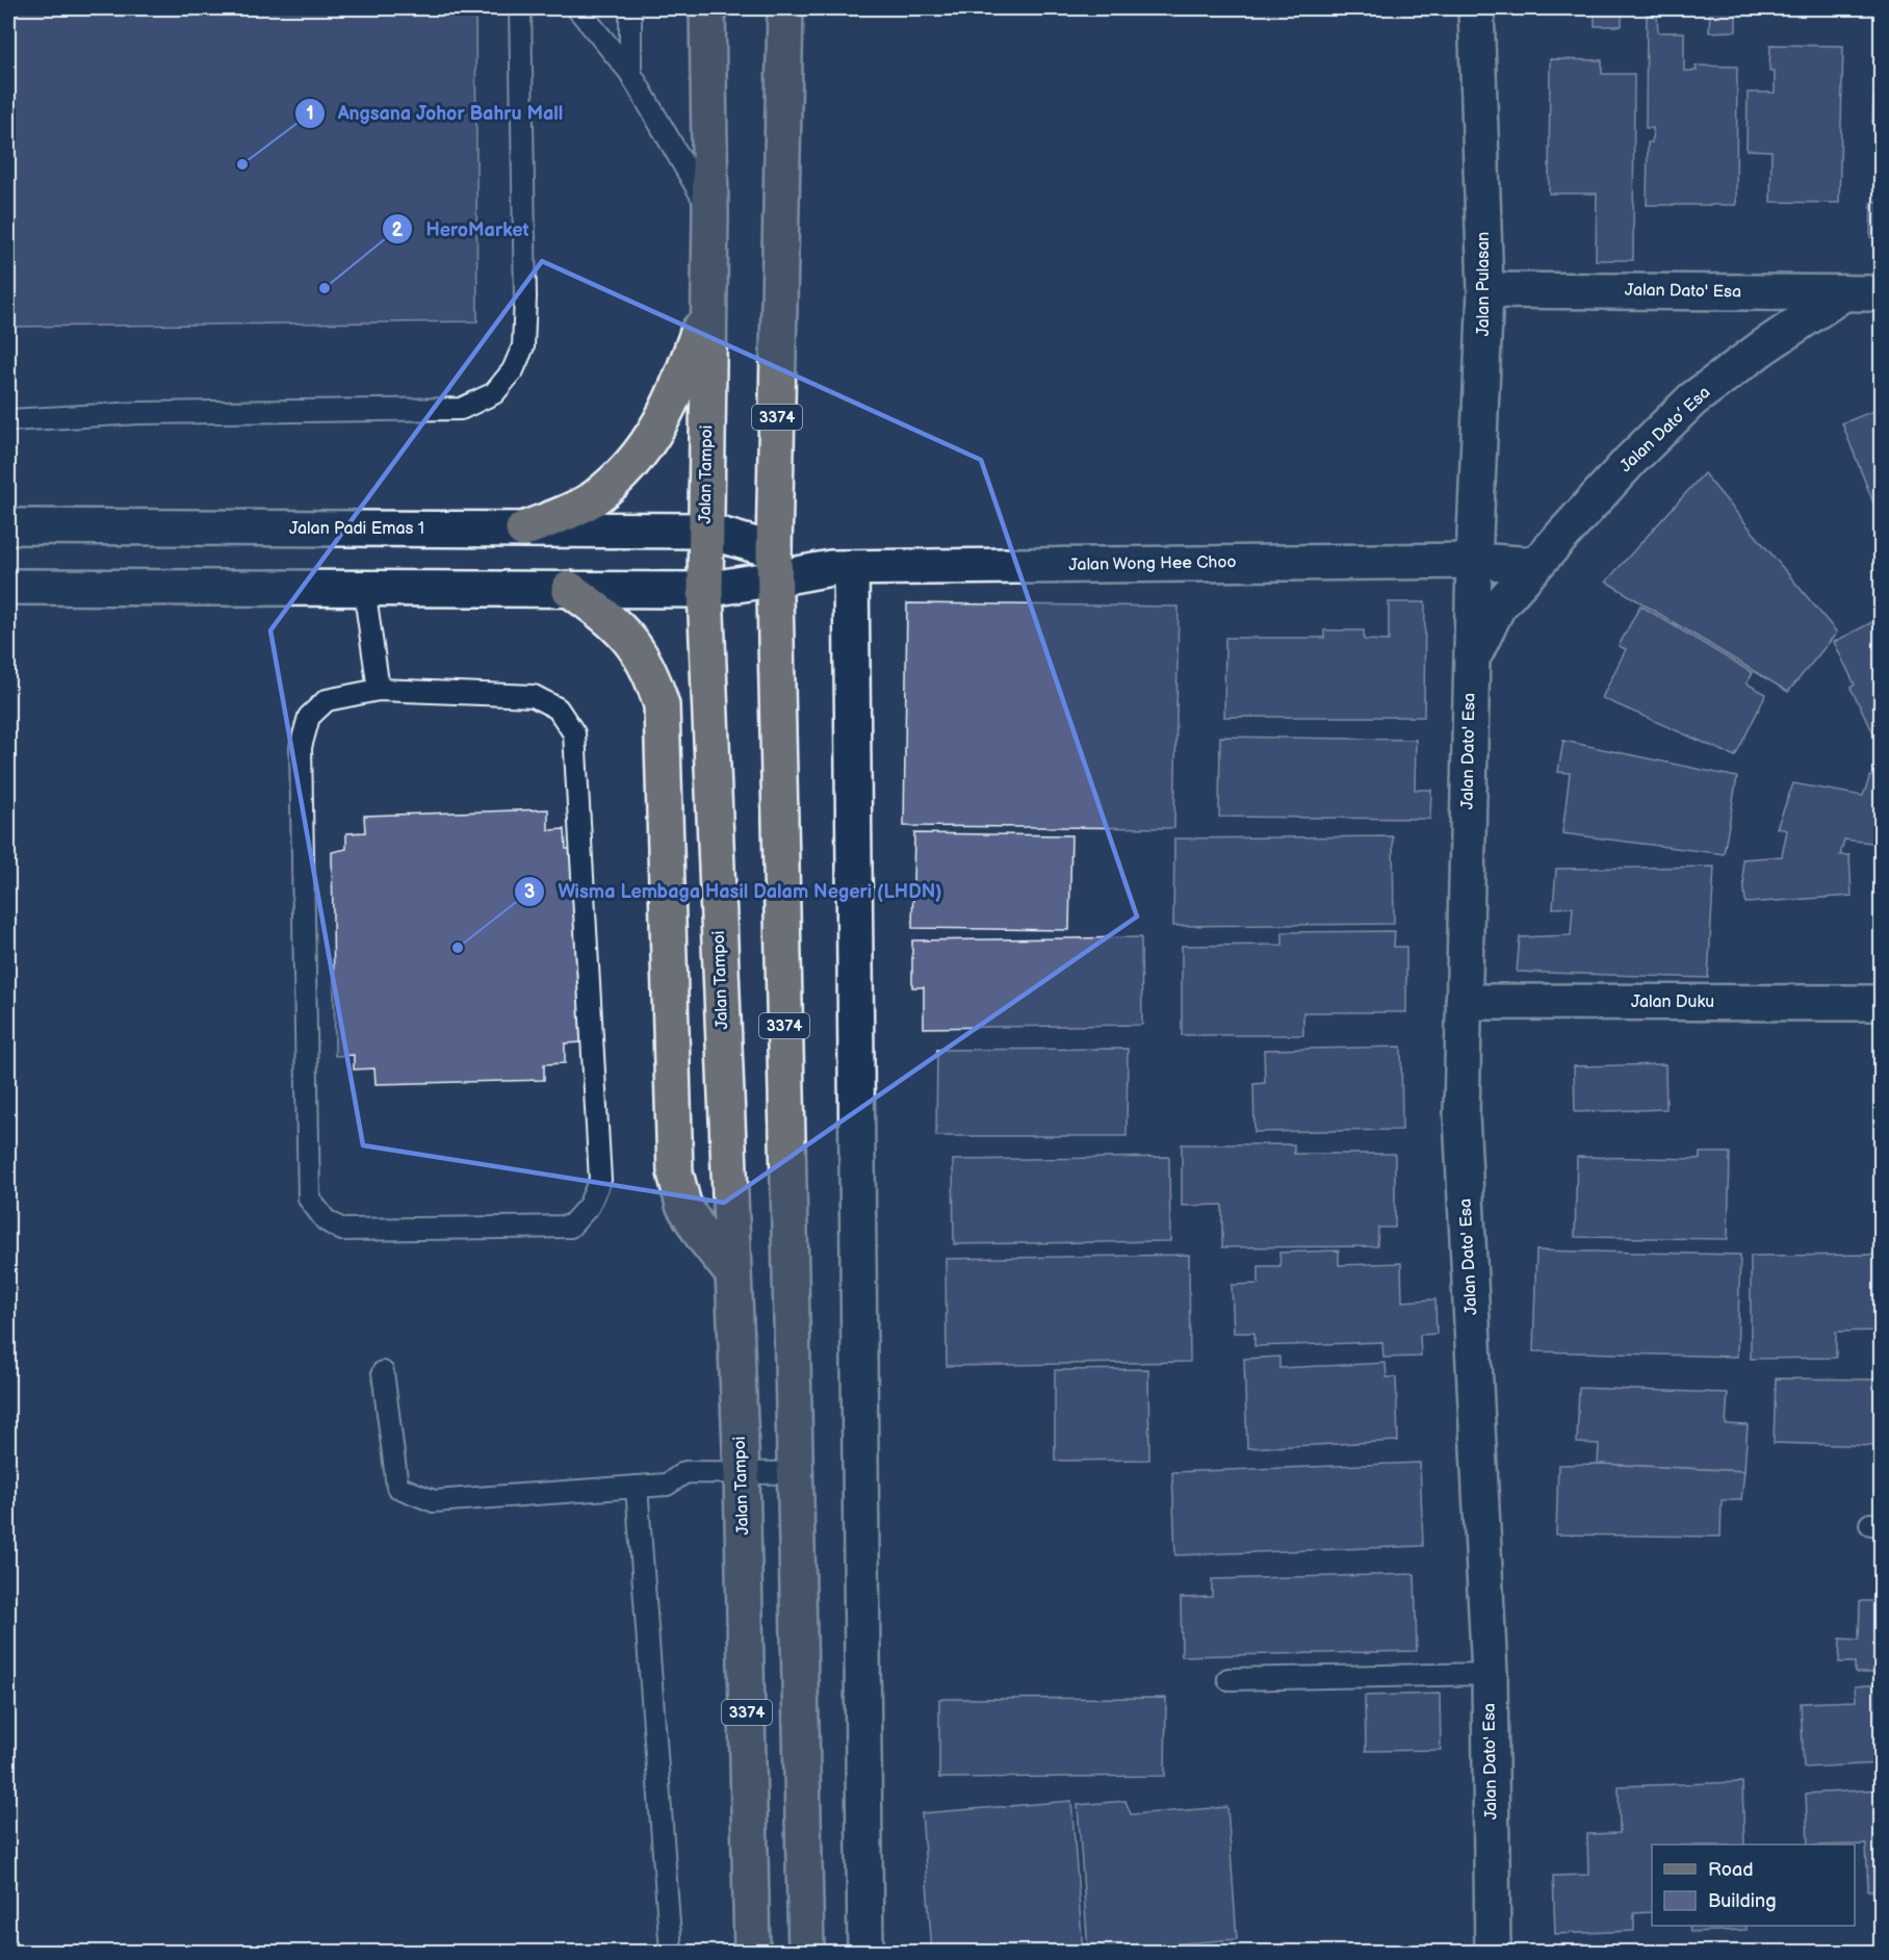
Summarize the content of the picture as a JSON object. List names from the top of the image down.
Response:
{
  "streets": {
    "main road": ["3374", "Jalan Tampoi"],
    "street": [
      "Jalan Pulasan",
      "Jalan Dato' Esa",
      "Jalan Dato’ Esa",
      "Jalan Padi Emas 1",
      "Jalan Wong Hee Choo",
      "Jalan Duku"
    ]
  },
  "crossings": [
    ["Jalan Pulasan", "Jalan Dato' Esa"],
    ["Jalan Pulasan", "Jalan Wong Hee Choo"],
    ["Jalan Dato' Esa", "Jalan Dato’ Esa"],
    ["Jalan Dato' Esa", "Jalan Wong Hee Choo"],
    ["Jalan Dato' Esa", "Jalan Duku"],
    ["3374", "Jalan Padi Emas 1"],
    ["3374", "Jalan Wong Hee Choo"],
    ["Jalan Tampoi", "Jalan Padi Emas 1"],
    ["Jalan Padi Emas 1", "Jalan Wong Hee Choo"]
  ],
  "places": ["Angsana Johor Bahru Mall", "HeroMarket", "Wisma Lembaga Hasil Dalam Negeri (LHDN)"],
  "legend": ["Road", "Building"]
}
